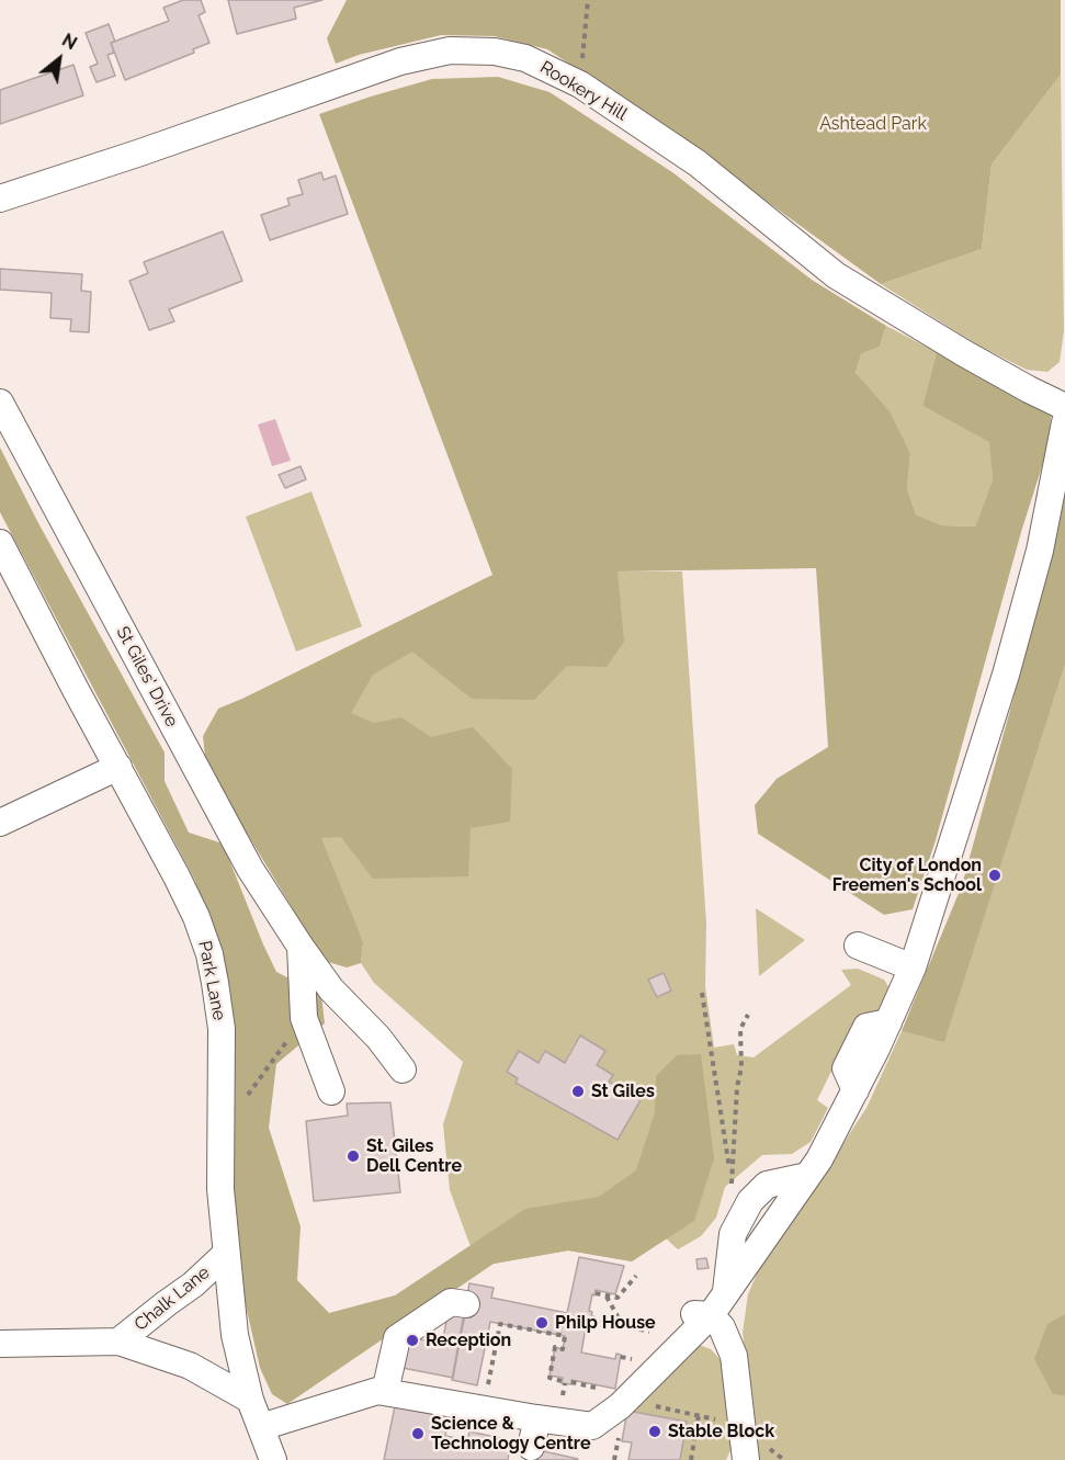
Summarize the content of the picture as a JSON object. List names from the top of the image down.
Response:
{
  "streets": {
    "street": [
      "Rookery Hill",
      "St Giles' Drive",
      "Park Lane",
      "Chalk Lane"
    ]
  },
  "crossings": [
    ["Park Lane", "Chalk Lane"]
  ],
  "parks": ["Ashtead Park"],
  "places": [
    "City of London Freemen's School",
    "St Giles",
    "St. Giles Dell Centre",
    "Philp House",
    "Reception",
    "Stable Block",
    "Science & Technology Centre"
  ],
  "north": "top right"
}
